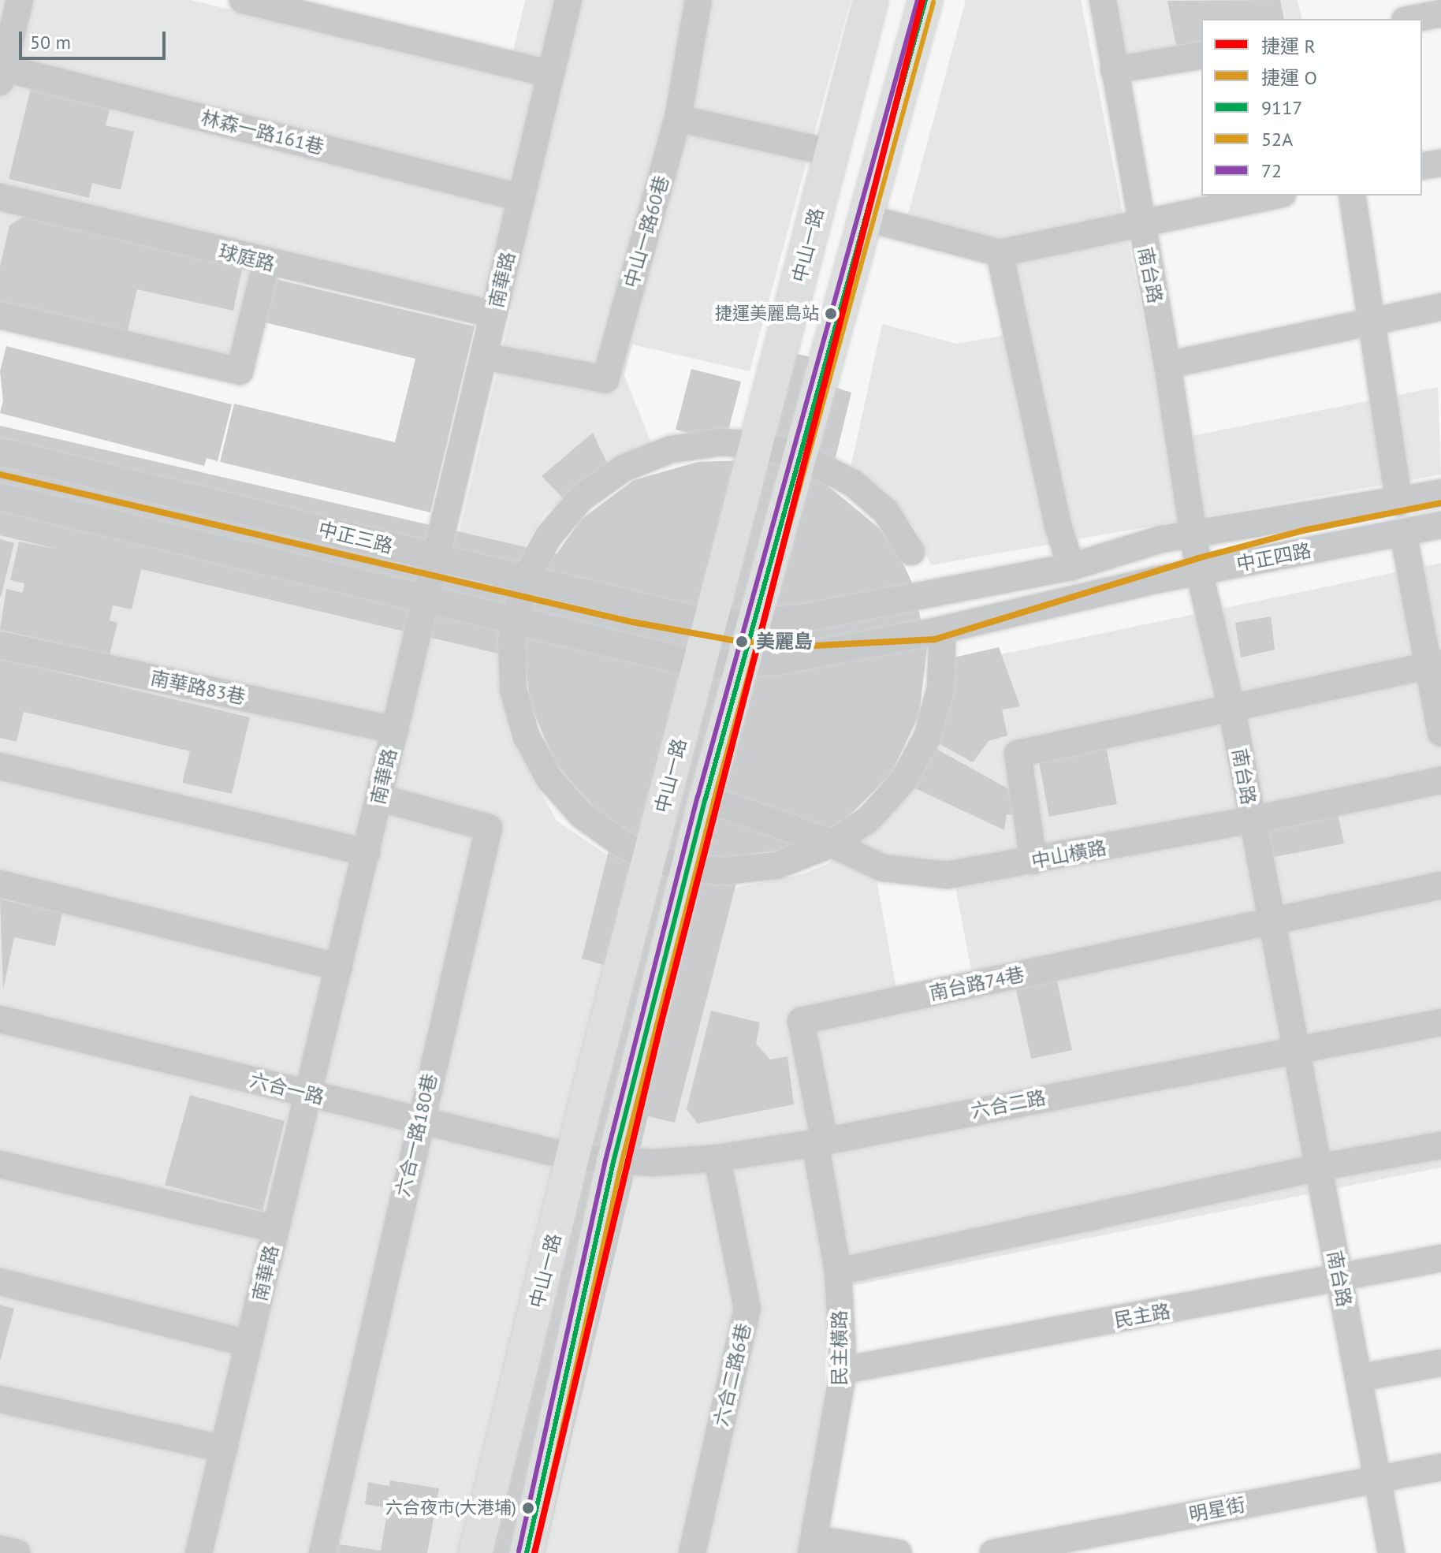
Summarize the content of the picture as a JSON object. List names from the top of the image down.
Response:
{
  "streets": {
    "main road": ["中山一路"],
    "street": [
      "林森一路161巷",
      "中山一路60巷",
      "球庭路",
      "南台路",
      "南華路",
      "中正三路",
      "中正四路",
      "南華路83巷",
      "中山橫路",
      "南台路74巷",
      "六合一路",
      "六合二路",
      "六合一路180巷",
      "民主路",
      "民主橫路",
      "六合二路6巷",
      "明星街"
    ]
  },
  "crossings": [
    ["林森一路161巷", "南華路"],
    ["中山一路60巷", "南華路"],
    ["中山一路", "中正三路"],
    ["中山一路", "中正四路"],
    ["中山一路", "中山橫路"],
    ["中山一路", "六合一路"],
    ["中山一路", "六合二路"],
    ["球庭路", "南華路"],
    ["南台路", "中正四路"],
    ["南台路", "中山橫路"],
    ["南台路", "南台路74巷"],
    ["南台路", "六合二路"],
    ["南台路", "民主路"],
    ["南台路", "明星街"],
    ["南華路", "中正三路"],
    ["南華路", "南華路83巷"],
    ["南華路", "六合一路"],
    ["南華路", "六合一路180巷"],
    ["中正三路", "中正四路"],
    ["南台路74巷", "六合二路"],
    ["南台路74巷", "民主橫路"],
    ["六合一路", "六合二路"],
    ["六合一路", "六合一路180巷"],
    ["六合二路", "民主橫路"],
    ["六合二路", "六合二路6巷"],
    ["民主路", "民主橫路"]
  ],
  "places": ["捷運美麗島站", "美麗島", "六合夜市(大港埔)"],
  "lines": [
    "metro line R",
    "transit line 9117",
    "transit line 72",
    "transit line 52A",
    "metro line O"
  ],
  "legend": [
    "捷運 R",
    "捷運 O",
    "9117",
    "52A",
    "72"
  ],
  "scale_bar": "50 m"
}
